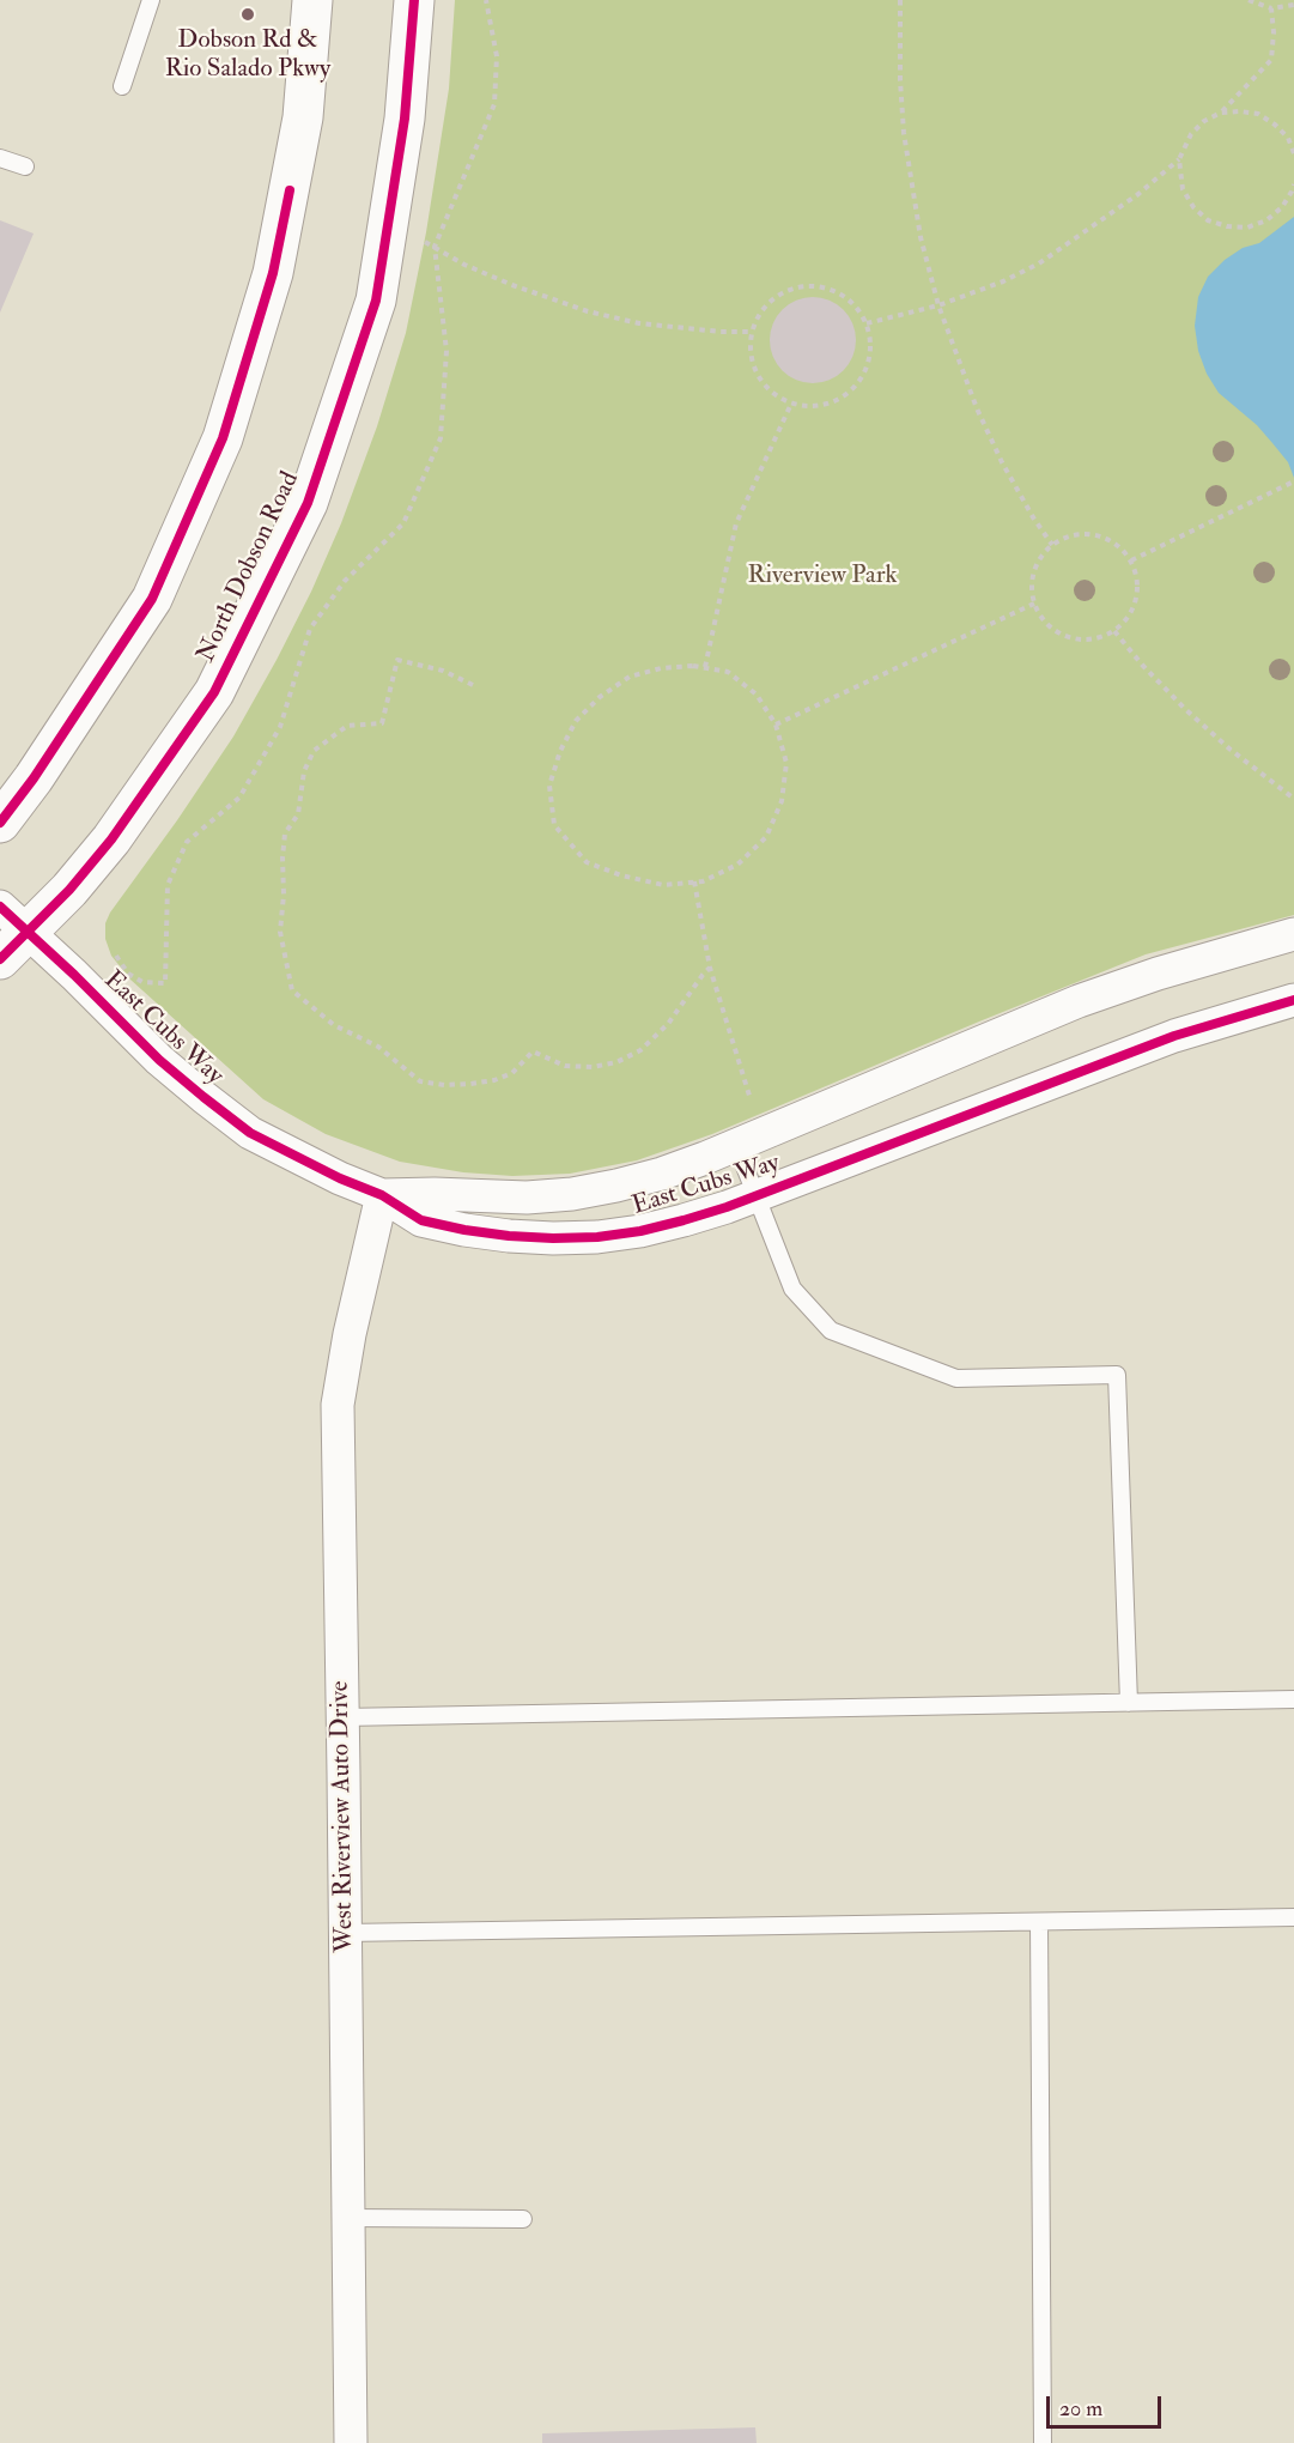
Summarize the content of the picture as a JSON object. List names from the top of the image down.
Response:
{
  "streets": {
    "main road": ["North Dobson Road"],
    "street": ["East Cubs Way", "West Riverview Auto Drive"]
  },
  "crossings": [
    ["North Dobson Road", "East Cubs Way"],
    ["East Cubs Way", "West Riverview Auto Drive"]
  ],
  "parks": ["Riverview Park"],
  "places": ["Dobson Rd & Rio Salado Pkwy"],
  "scale_bar": "20 m"
}
